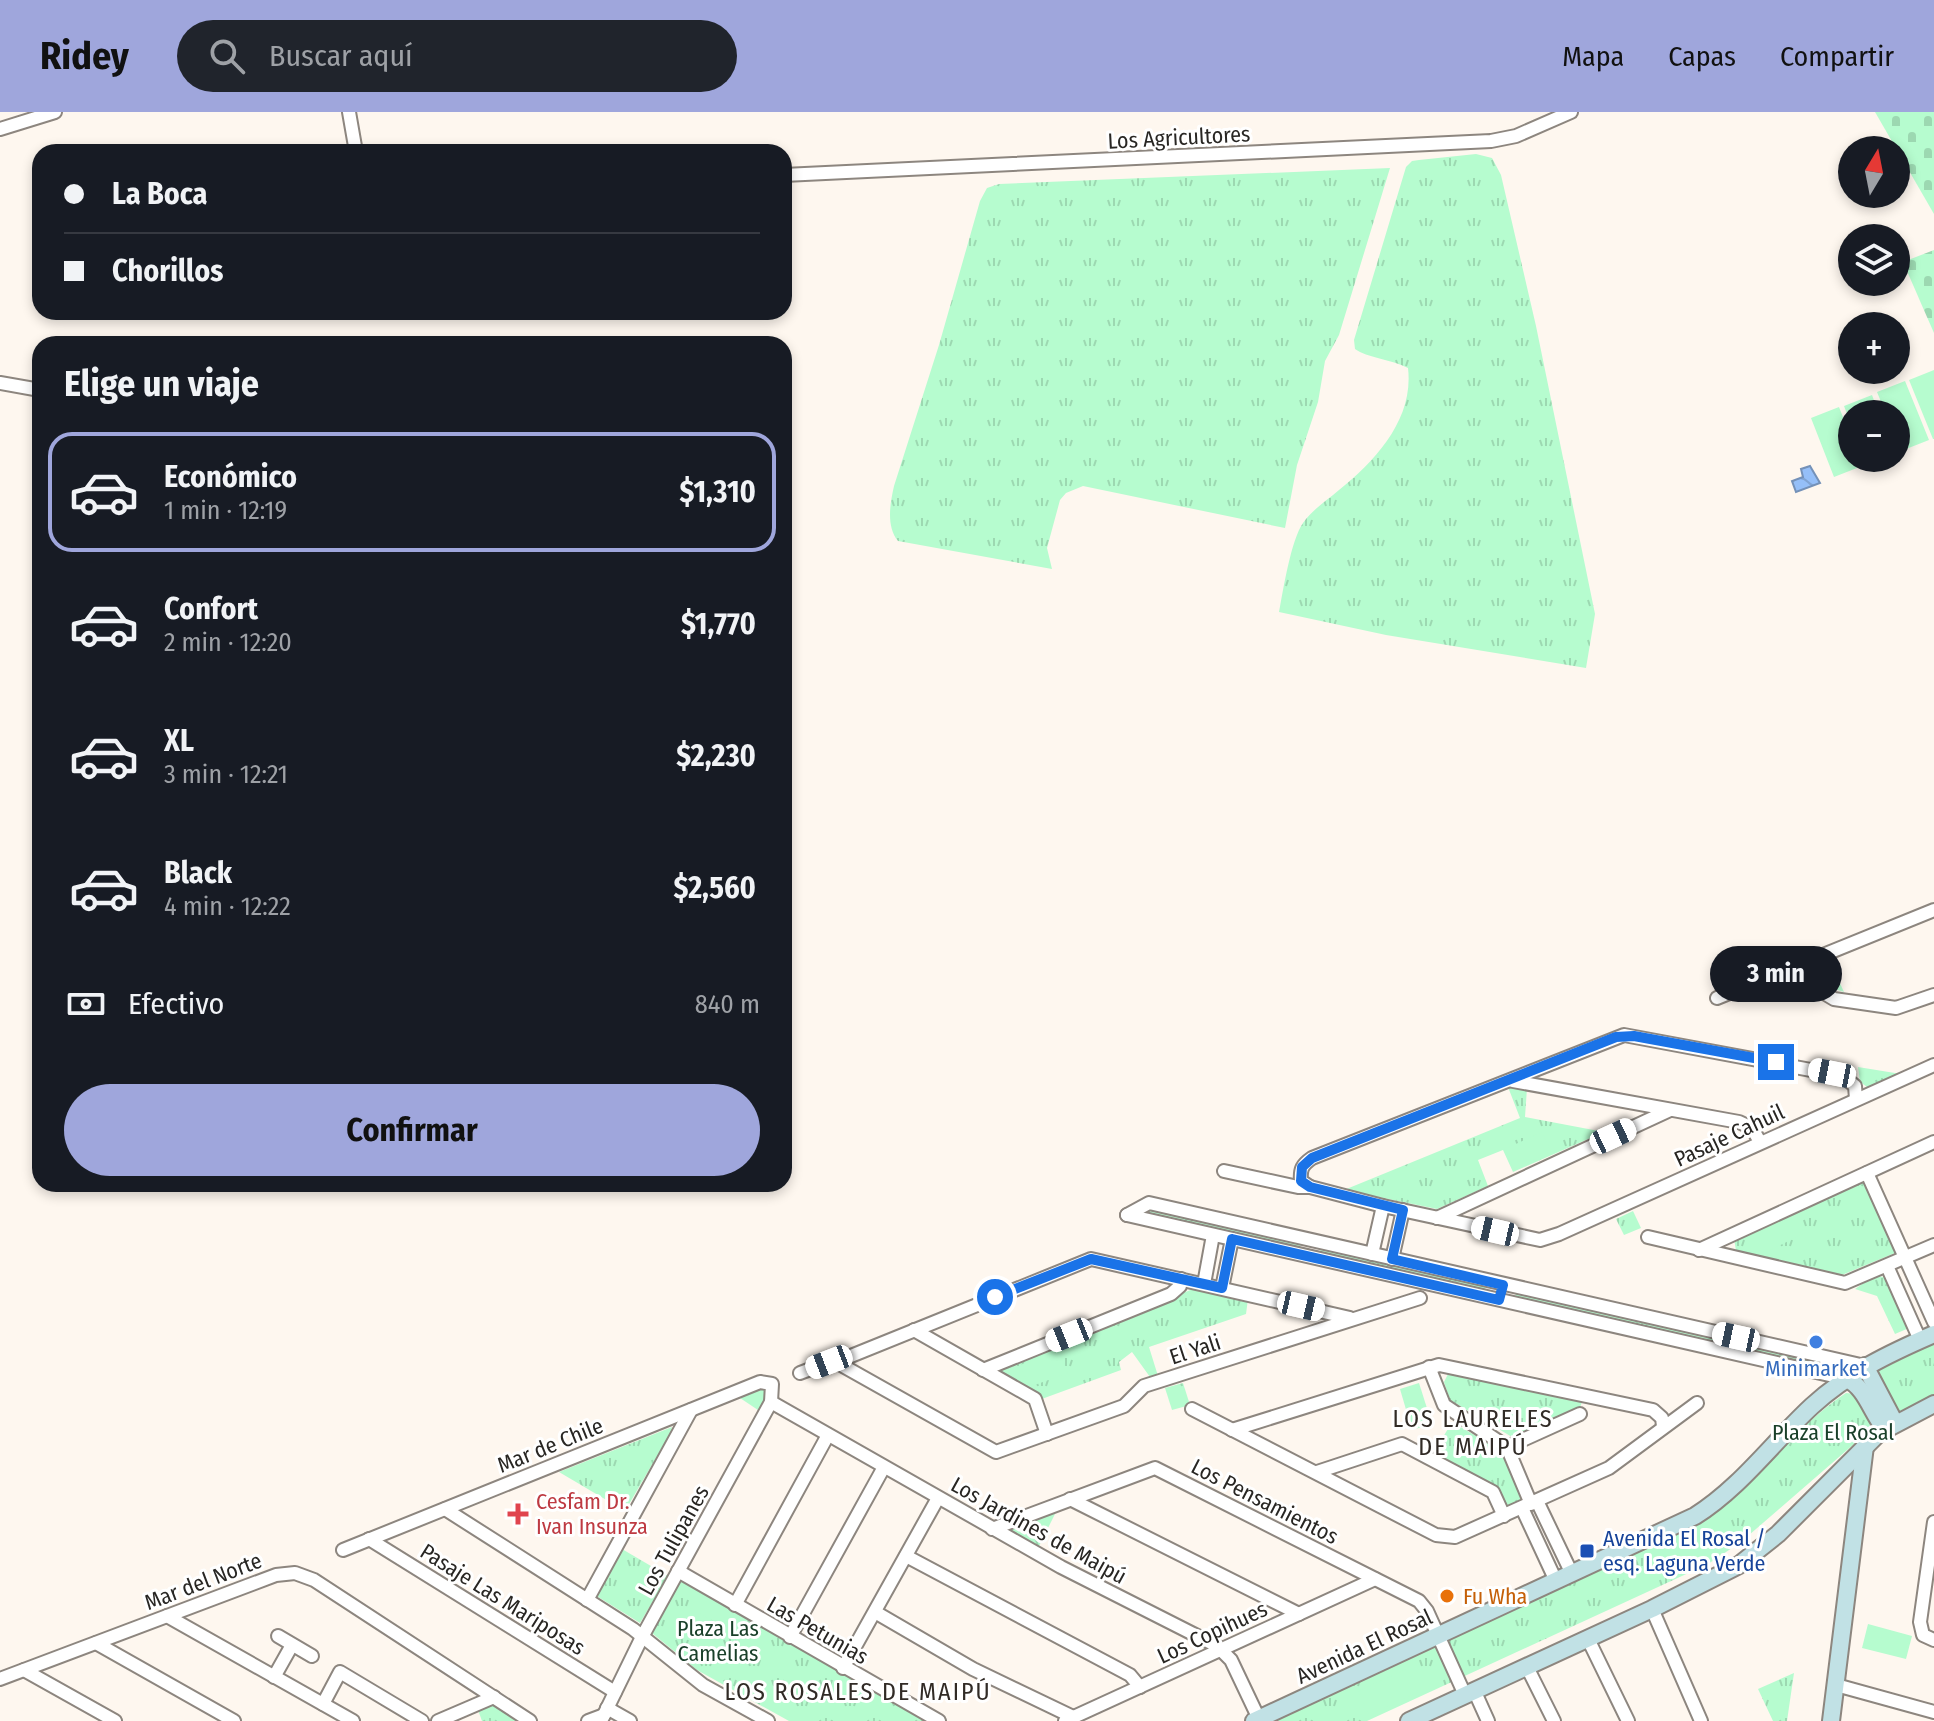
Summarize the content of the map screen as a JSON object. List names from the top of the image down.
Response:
{
  "streets": {
    "street": [
      "Los Agricultores",
      "Pasaje Cahuil",
      "El Yali",
      "Mar de Chile",
      "Los Pensamientos",
      "Los Jardines de Maipú",
      "Los Tulipanes",
      "Mar del Norte",
      "Pasaje Las Mariposas",
      "Las Petunias",
      "Los Copihues",
      "Avenida El Rosal"
    ]
  },
  "crossings": [
    ["Mar de Chile", "Los Tulipanes"],
    ["Mar de Chile", "Pasaje Las Mariposas"],
    ["Los Pensamientos", "Los Jardines de Maipú"],
    ["Los Pensamientos", "Los Copihues"],
    ["Los Pensamientos", "Avenida El Rosal"],
    ["Los Jardines de Maipú", "Los Tulipanes"],
    ["Los Jardines de Maipú", "Los Copihues"],
    ["Los Tulipanes", "Pasaje Las Mariposas"],
    ["Los Tulipanes", "Las Petunias"]
  ],
  "districts": ["LOS LAURELES DE MAIPÚ", "LOS ROSALES DE MAIPÚ"],
  "parks": ["Plaza El Rosal", "Plaza Las Camelias"],
  "places": {
    "other": ["Minimarket", "Fu Wha"],
    "health": ["Cesfam Dr. Ivan Insunza"],
    "transit": ["Avenida El Rosal / esq. Laguna Verde"]
  },
  "north": "top",
  "page": {
    "header": "Ridey",
    "search": "Buscar aquí",
    "nav": ["Mapa", "Capas", "Compartir"],
    "map_buttons": ["+", "−"],
    "banner": ["La Boca", "Chorillos"],
    "heading": "Elige un viaje",
    "list": [
      {
        "name": "Económico",
        "note": "1 min · 12:19",
        "value": "$1,310"
      },
      {
        "name": "Confort",
        "note": "2 min · 12:20",
        "value": "$1,770"
      },
      {
        "name": "XL",
        "note": "3 min · 12:21",
        "value": "$2,230"
      },
      {
        "name": "Black",
        "note": "4 min · 12:22",
        "value": "$2,560"
      }
    ],
    "bubble": "3 min",
    "pay": ["Efectivo", "840 m"],
    "buttons": "Confirmar"
  }
}
